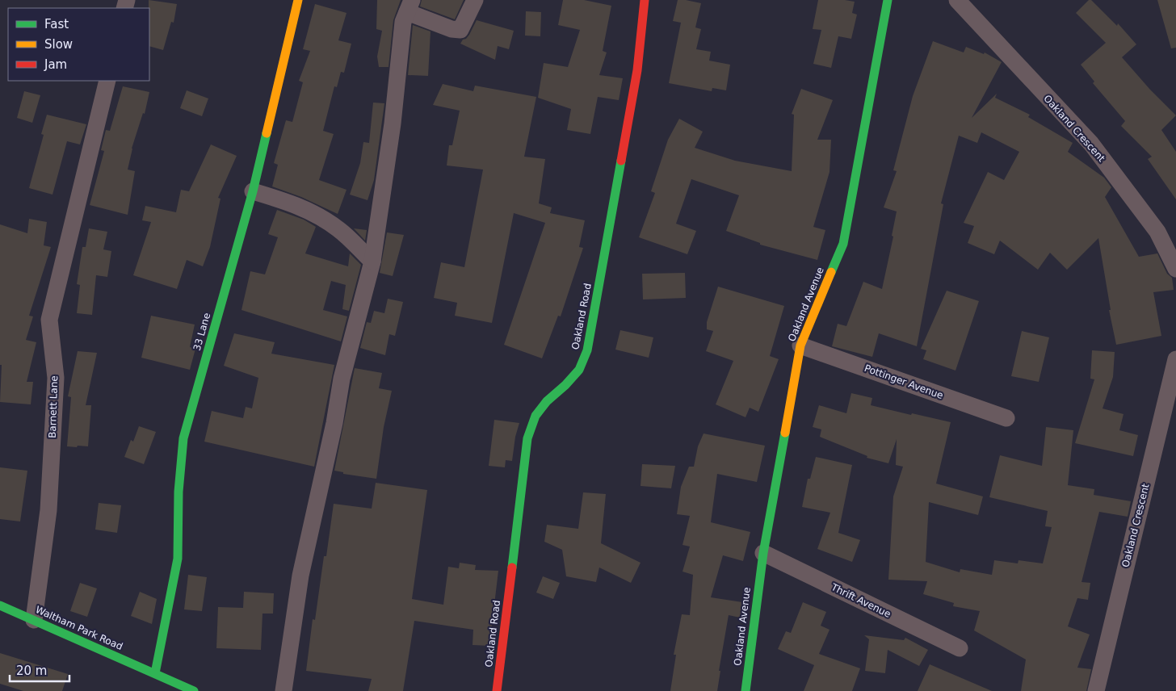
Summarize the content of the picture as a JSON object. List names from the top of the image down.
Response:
{
  "streets": {
    "street": [
      "Oakland Crescent",
      "Oakland Avenue",
      "Oakland Road",
      "33 Lane",
      "Pottinger Avenue",
      "Barnett Lane",
      "Thrift Avenue",
      "Waltham Park Road"
    ]
  },
  "crossings": [
    ["Oakland Avenue", "Pottinger Avenue"],
    ["Oakland Avenue", "Thrift Avenue"],
    ["33 Lane", "Waltham Park Road"],
    ["Barnett Lane", "Waltham Park Road"]
  ],
  "legend": ["Fast", "Slow", "Jam"],
  "scale_bar": "20 m"
}
